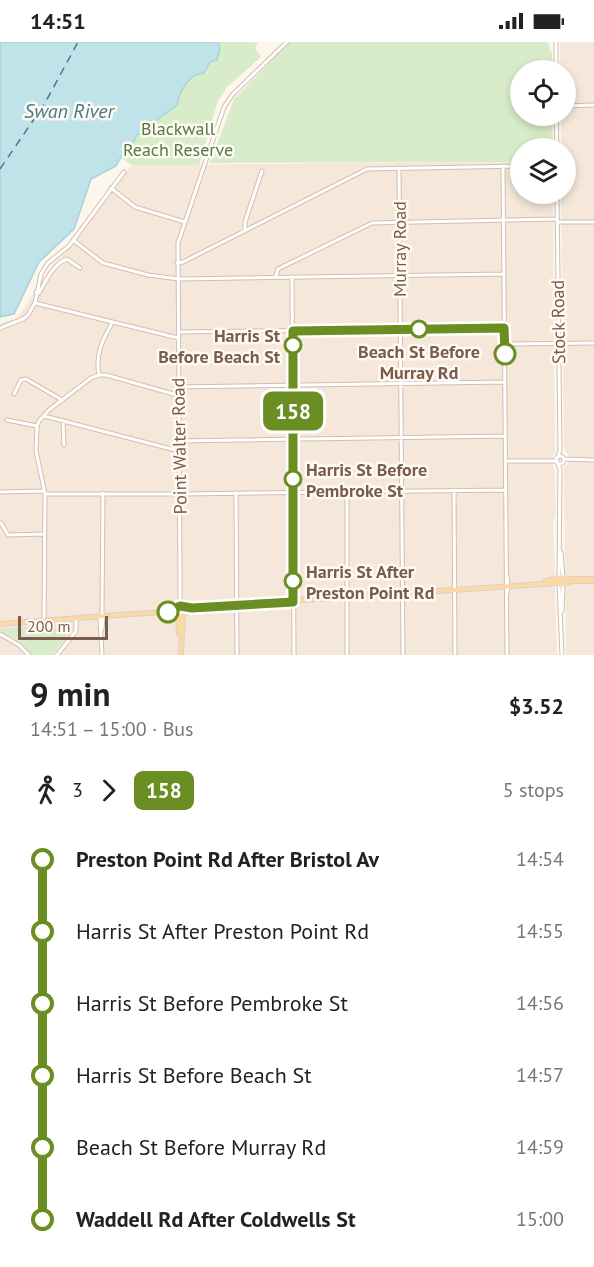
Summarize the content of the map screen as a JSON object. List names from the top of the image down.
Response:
{
  "streets": {
    "main road": ["Point Walter Road"],
    "street": ["Murray Road", "Stock Road"]
  },
  "water": ["Swan River"],
  "parks": ["Blackwall Reach Reserve"],
  "places": [
    "Beach St Before Murray Rd",
    "Harris St Before Beach St",
    "Harris St Before Pembroke St",
    "Harris St After Preston Point Rd"
  ],
  "lines": ["bus line 158"],
  "scale_bar": "200 m",
  "page": {
    "status": "14:51",
    "on_map": "158",
    "scale": "200 m",
    "heading": ["9 min", "14:51 – 15:00 · Bus", "$3.52"],
    "legs": ["3", "158", "5 stops"],
    "list": [
      {
        "name": "Preston Point Rd After Bristol Av",
        "value": "14:54"
      },
      {
        "name": "Harris St After Preston Point Rd",
        "value": "14:55"
      },
      {
        "name": "Harris St Before Pembroke St",
        "value": "14:56"
      },
      {
        "name": "Harris St Before Beach St",
        "value": "14:57"
      },
      {
        "name": "Beach St Before Murray Rd",
        "value": "14:59"
      },
      {
        "name": "Waddell Rd After Coldwells St",
        "value": "15:00"
      }
    ]
  }
}
